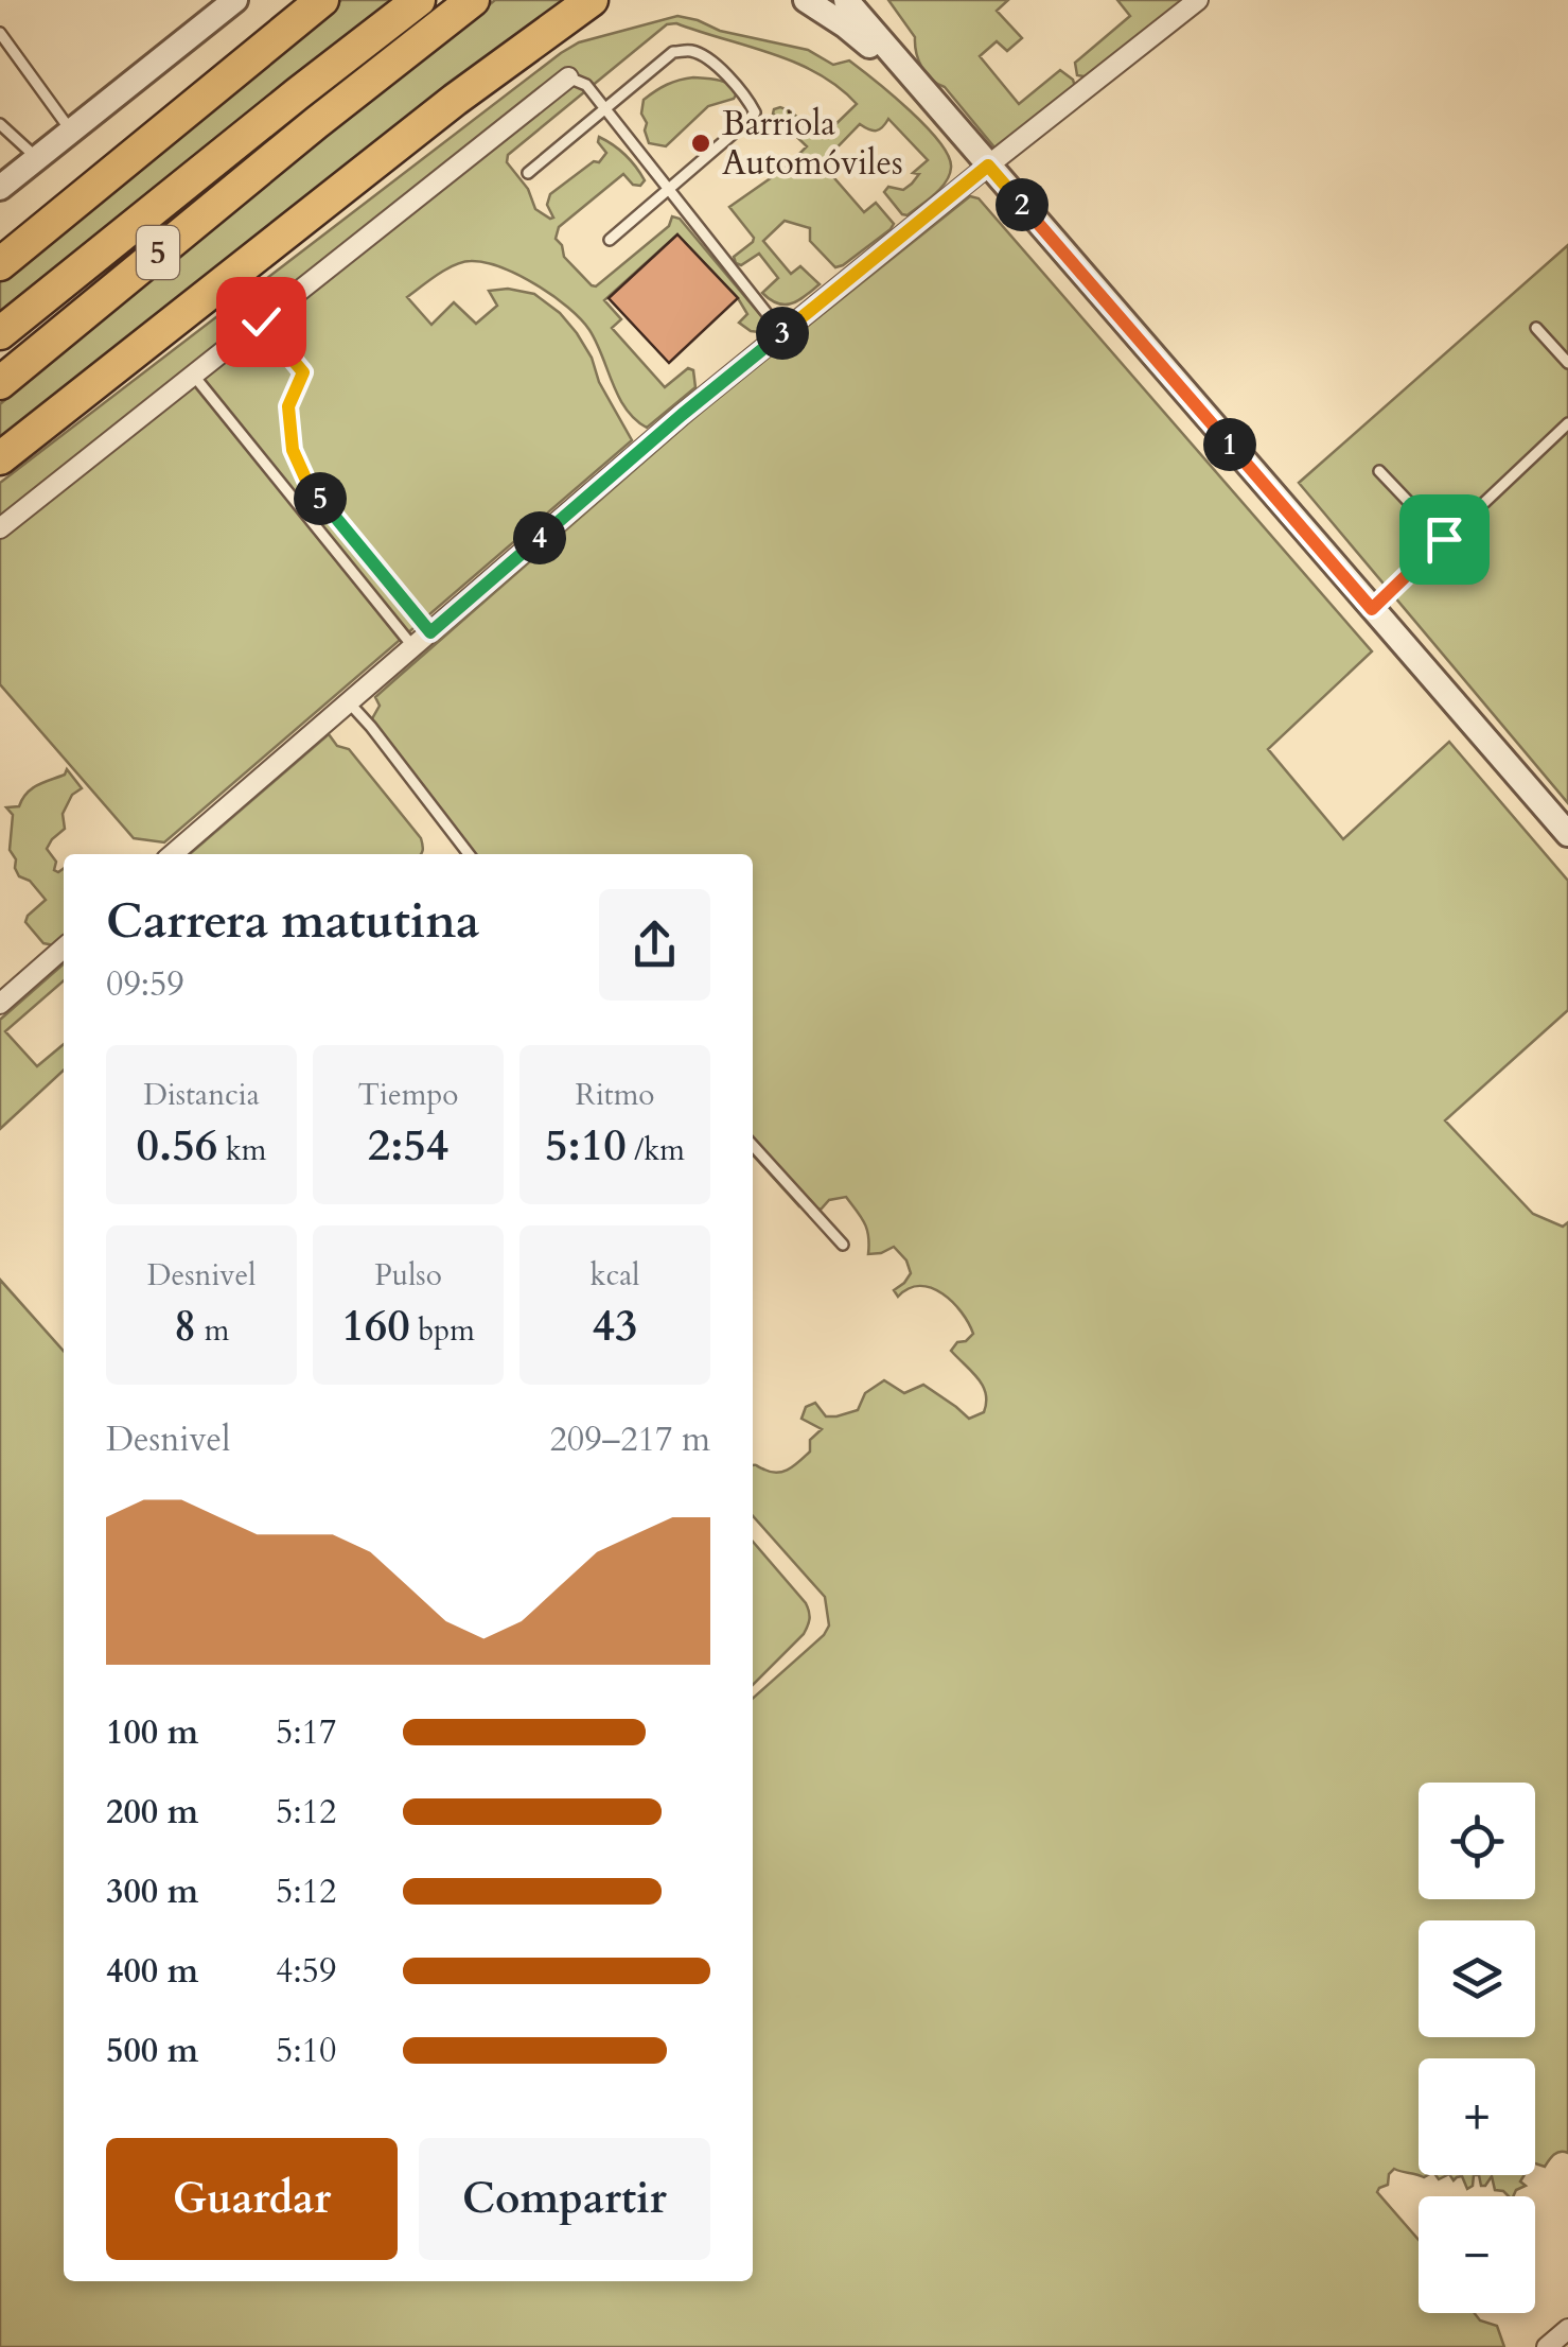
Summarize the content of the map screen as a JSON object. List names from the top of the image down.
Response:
{
  "streets": {
    "highway": ["5"]
  },
  "places": ["Barriola Automóviles"],
  "page": {
    "pins": [
      "2",
      "3",
      "1",
      "5",
      "4"
    ],
    "heading": ["Carrera matutina", "09:59"],
    "stats": [
      ["Distancia", "0.56 km"],
      ["Tiempo", "2:54"],
      ["Ritmo", "5:10 /km"],
      ["Desnivel", "8 m"],
      ["Pulso", "160 bpm"],
      ["kcal", "43"]
    ],
    "chart": ["Desnivel", "209–217 m"],
    "list": [
      {
        "name": "100 m",
        "note": "5:17"
      },
      {
        "name": "200 m",
        "note": "5:12"
      },
      {
        "name": "300 m",
        "note": "5:12"
      },
      {
        "name": "400 m",
        "note": "4:59"
      },
      {
        "name": "500 m",
        "note": "5:10"
      }
    ],
    "map_buttons": ["+", "−"],
    "buttons": ["Guardar", "Compartir"]
  }
}
